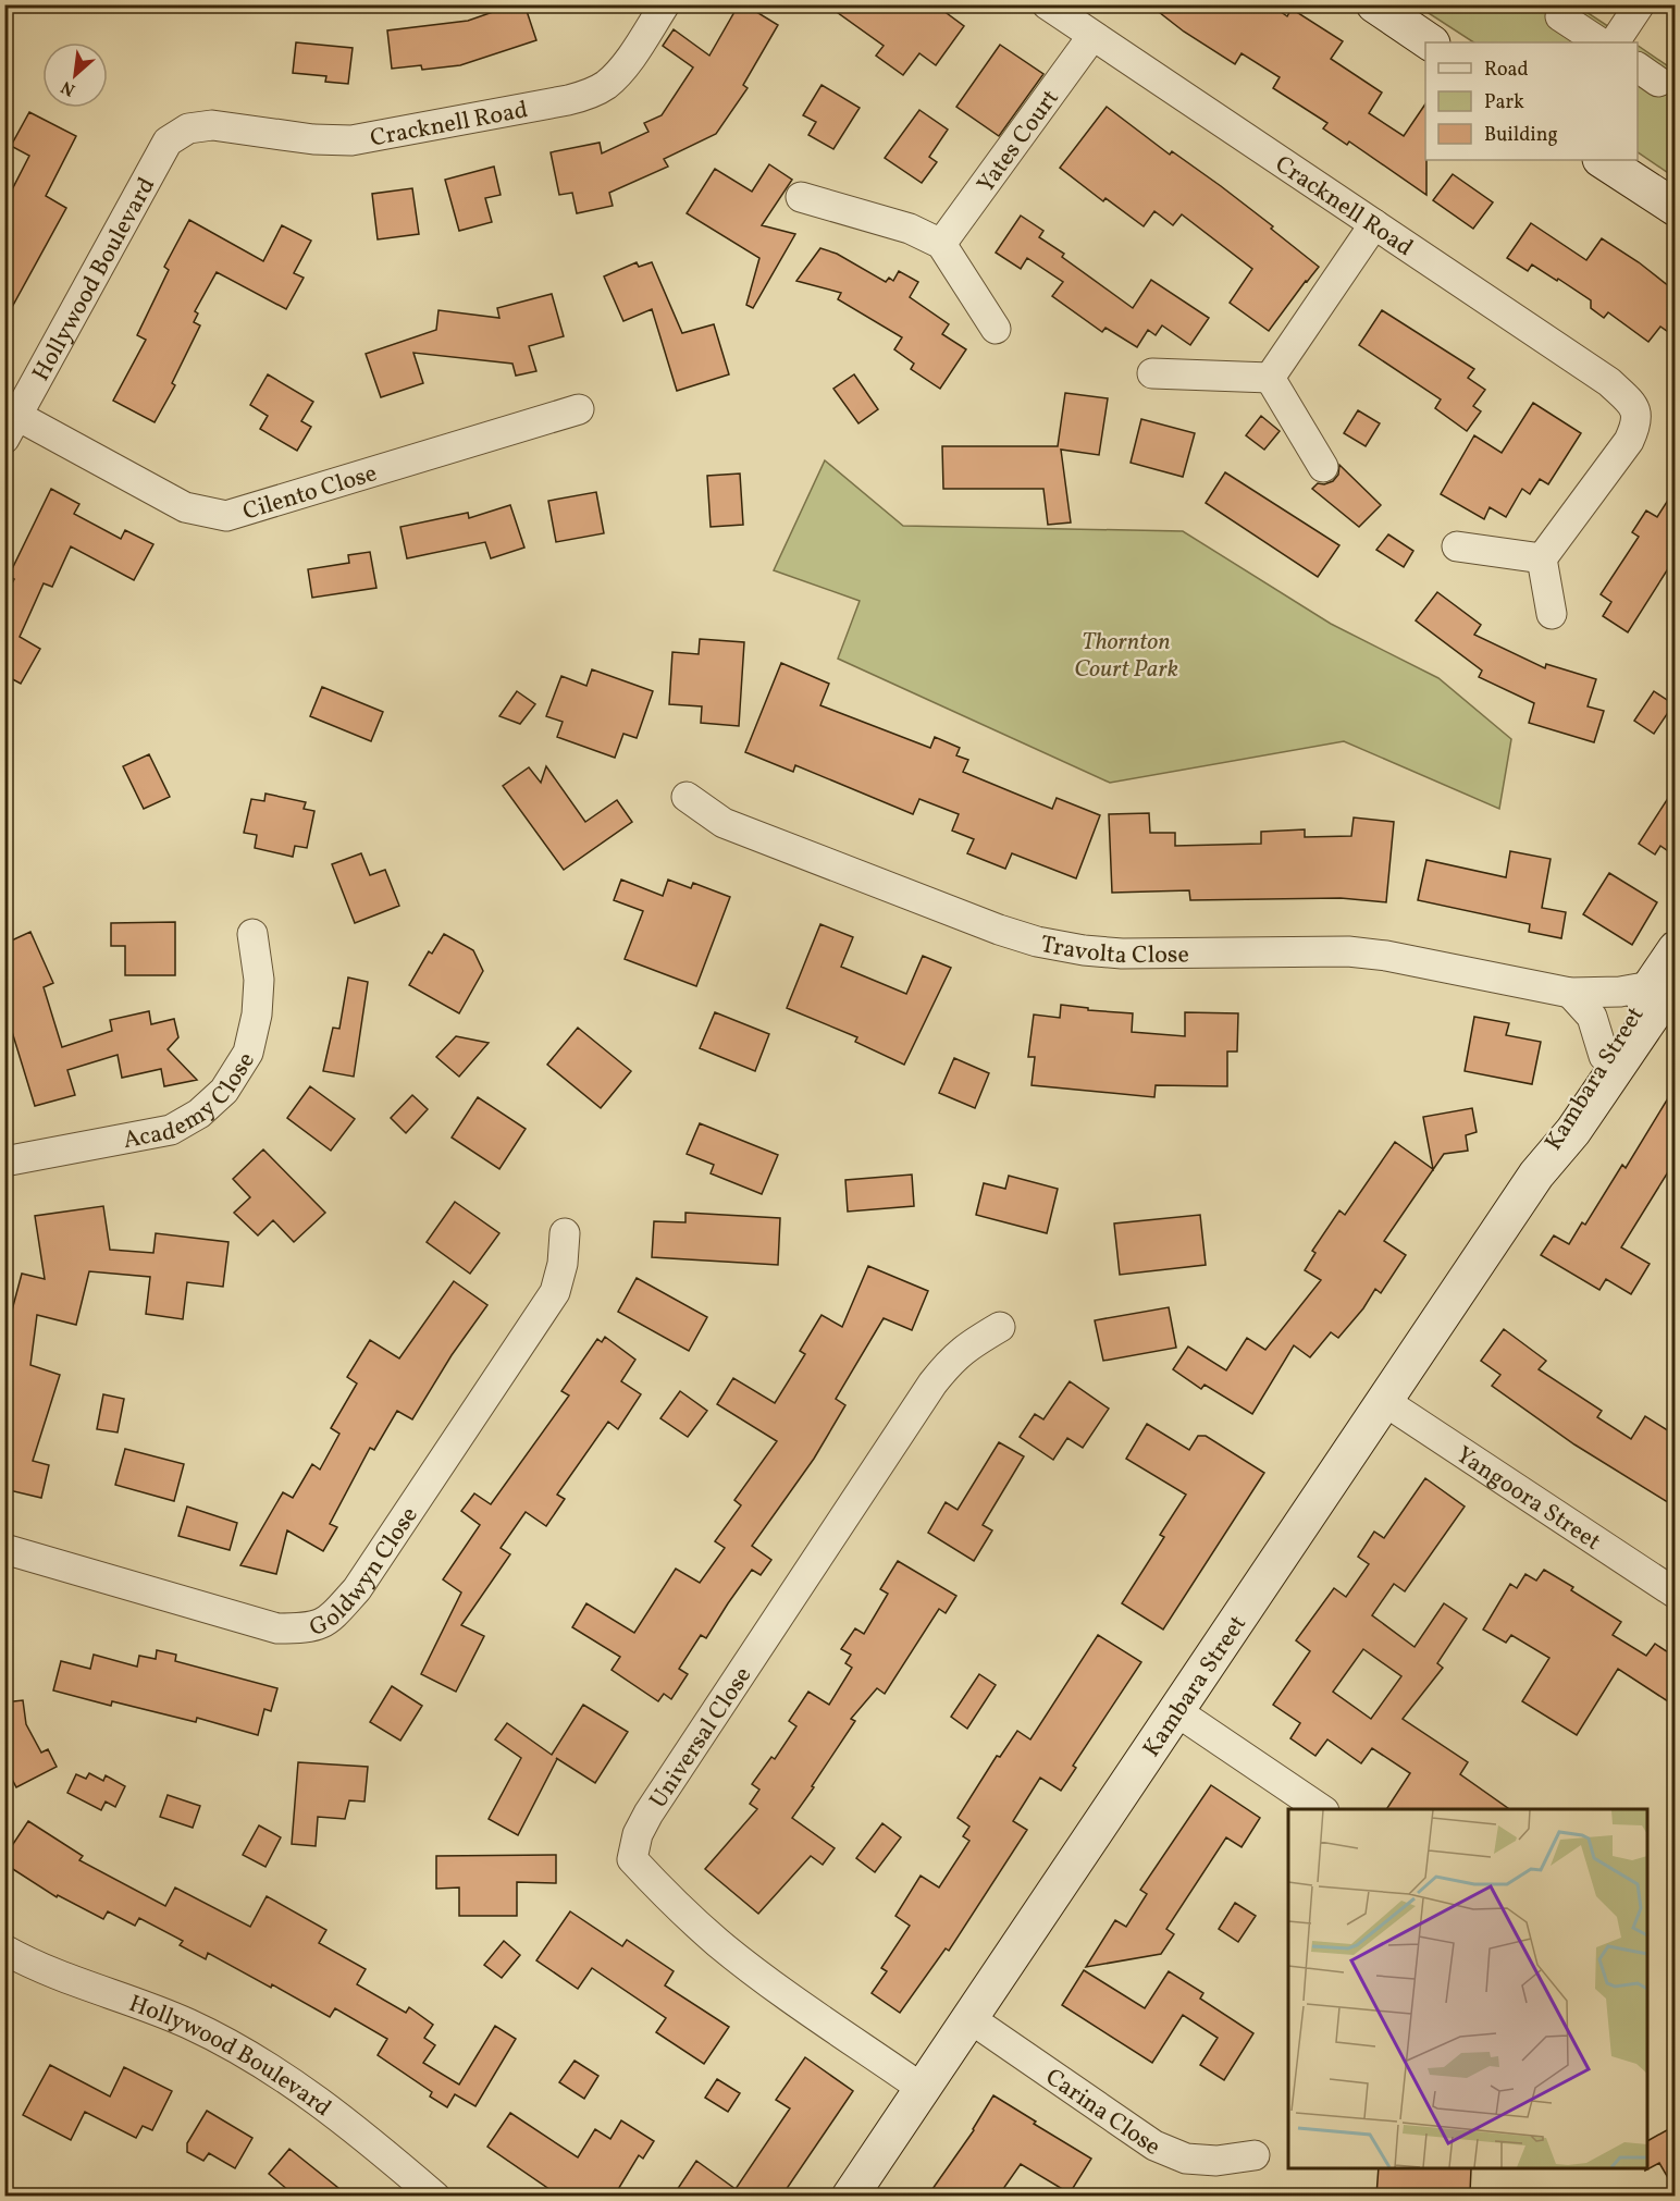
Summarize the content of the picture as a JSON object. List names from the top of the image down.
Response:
{
  "streets": {
    "street": [
      "Cracknell Road",
      "Yates Court",
      "Hollywood Boulevard",
      "Cilento Close",
      "Travolta Close",
      "Kambara Street",
      "Academy Close",
      "Yangoora Street",
      "Goldwyn Close",
      "Universal Close",
      "Carina Close"
    ]
  },
  "crossings": [
    ["Cracknell Road", "Yates Court"],
    ["Cracknell Road", "Hollywood Boulevard"],
    ["Hollywood Boulevard", "Cilento Close"],
    ["Travolta Close", "Kambara Street"],
    ["Kambara Street", "Yangoora Street"],
    ["Kambara Street", "Universal Close"],
    ["Kambara Street", "Carina Close"]
  ],
  "parks": ["Thornton Court Park"],
  "legend": ["Road", "Park", "Building"],
  "north": "bottom left"
}
